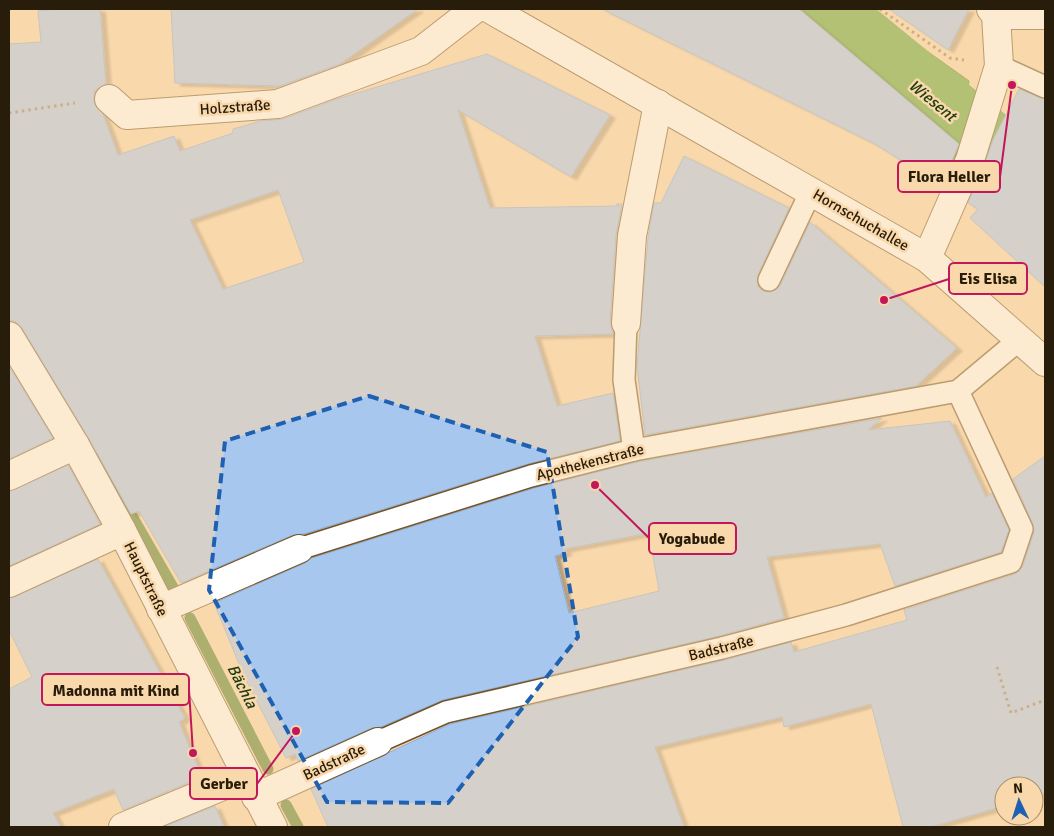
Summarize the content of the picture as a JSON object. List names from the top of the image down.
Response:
{
  "streets": {
    "street": [
      "Holzstraße",
      "Hornschuchallee",
      "Apothekenstraße",
      "Hauptstraße",
      "Badstraße"
    ]
  },
  "crossings": [
    ["Hornschuchallee", "Apothekenstraße"],
    ["Apothekenstraße", "Hauptstraße"],
    ["Apothekenstraße", "Badstraße"],
    ["Hauptstraße", "Badstraße"]
  ],
  "water": ["Wiesent", "Bächla"],
  "places": [
    "Flora Heller",
    "Eis Elisa",
    "Yogabude",
    "Gerber",
    "Madonna mit Kind"
  ],
  "north": "top"
}
